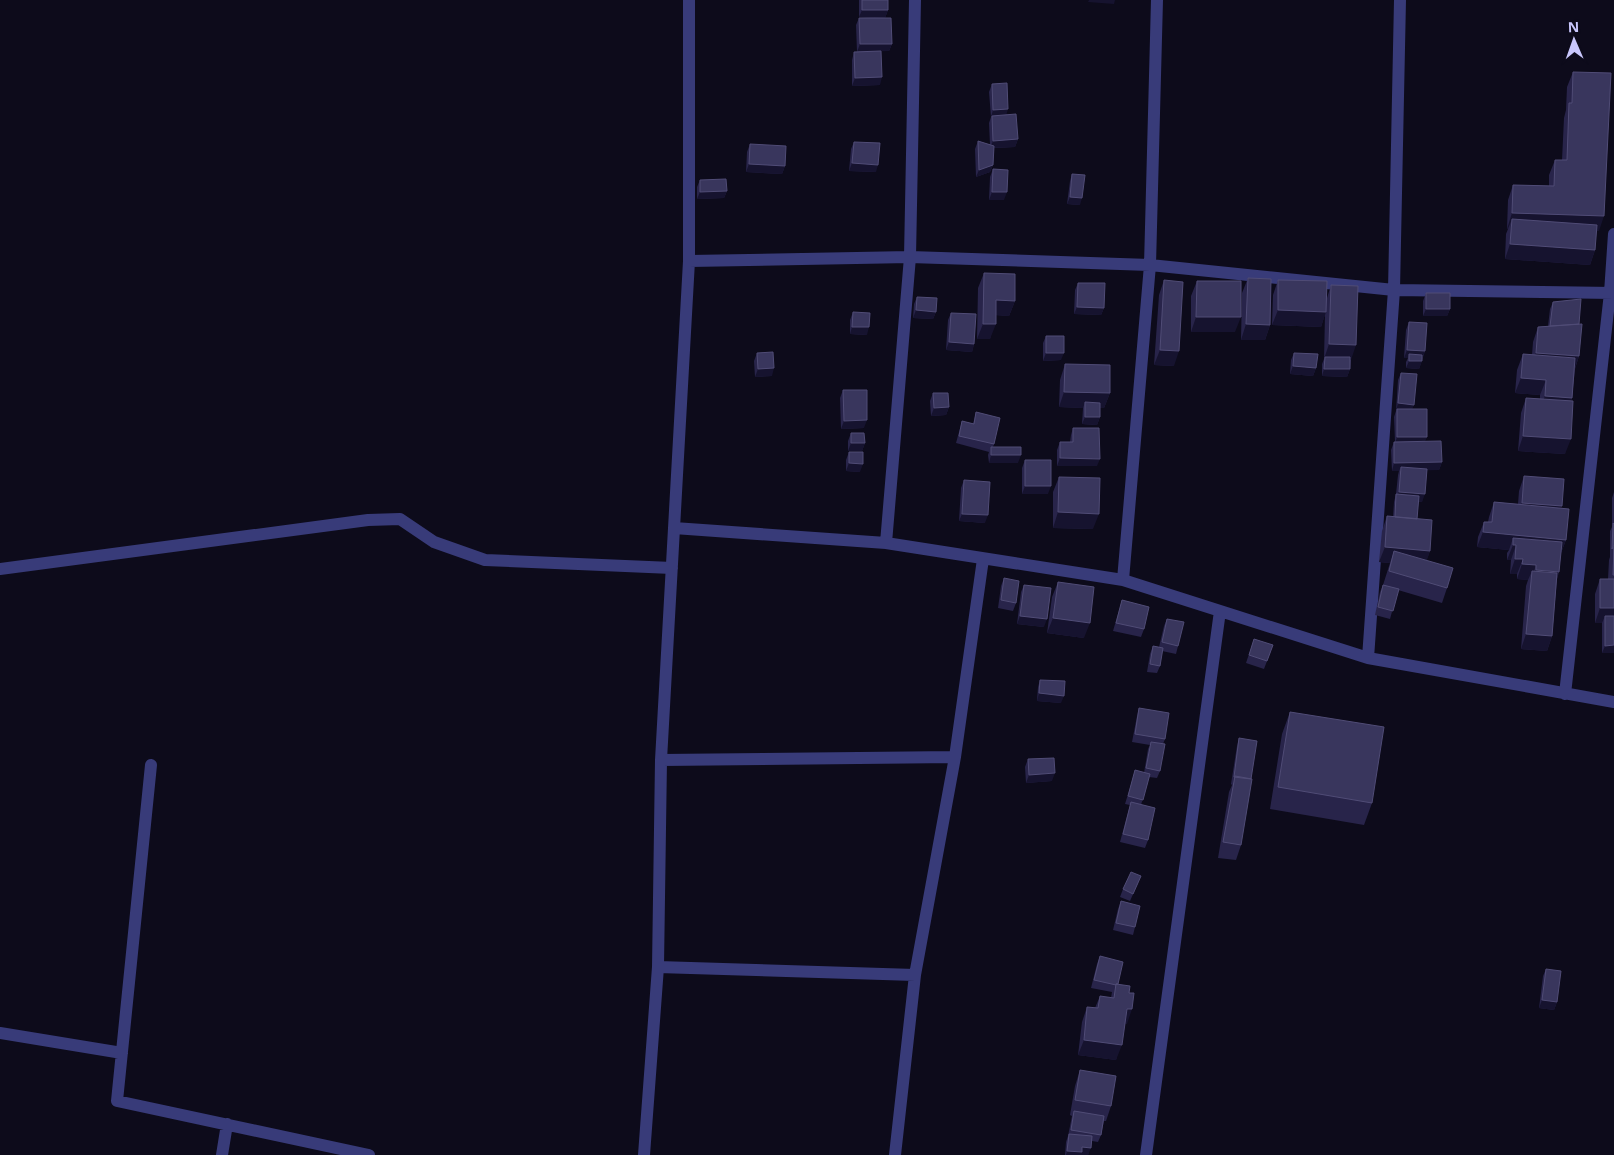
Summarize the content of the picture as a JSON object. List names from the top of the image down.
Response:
{
  "north": "top"
}
